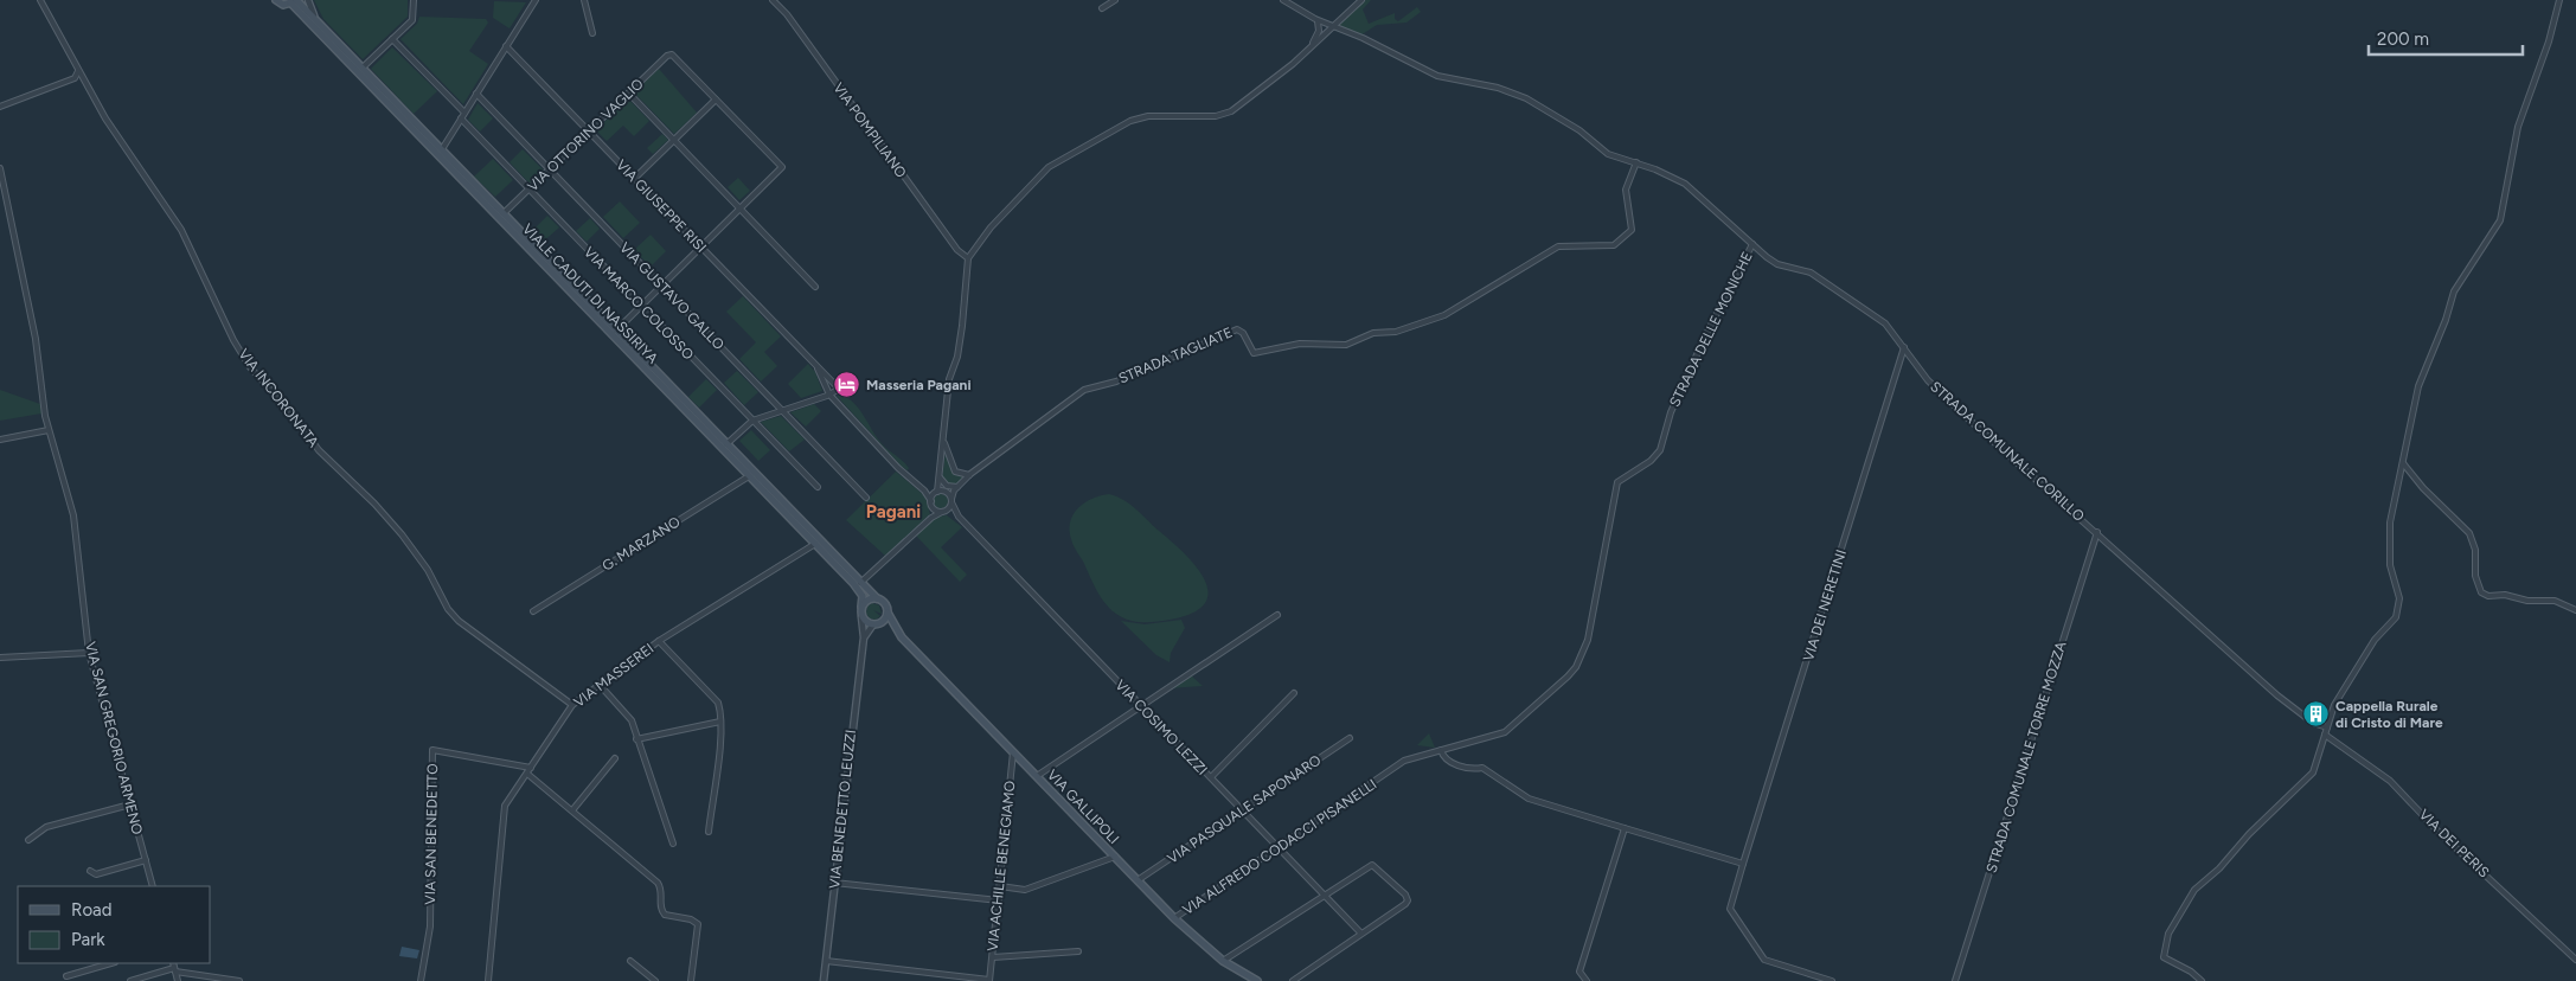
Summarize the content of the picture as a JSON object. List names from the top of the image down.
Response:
{
  "streets": {
    "main road": ["VIALE CADUTI DI NASSIRIYA", "VIA GALLIPOLI"],
    "street": [
      "VIA POMPILIANO",
      "VIA OTTORINO VAGLIO",
      "VIA GIUSEPPE RISI",
      "VIA GUSTAVO GALLO",
      "VIA MARCO COLOSSO",
      "STRADA DELLE MONICHE",
      "STRADA TAGLIATE",
      "VIA INCORONATA",
      "STRADA COMUNALE CORILLO",
      "G. MARZANO",
      "VIA DEI NERETINI",
      "VIA MASSEREI",
      "VIA COSIMO LEZZI",
      "VIA SAN GREGORIO ARMENO",
      "STRADA COMUNALE TORRE MOZZA",
      "VIA BENEDETTO LEUZZI",
      "VIA PASQUALE SAPONARO",
      "VIA SAN BENEDETTO",
      "VIA DEI PERIS",
      "VIA ALFREDO CODACCI PISANELLI",
      "VIA ACHILLE BENEGIAMO"
    ]
  },
  "crossings": [
    ["VIA OTTORINO VAGLIO", "VIA GIUSEPPE RISI"],
    ["VIA OTTORINO VAGLIO", "VIALE CADUTI DI NASSIRIYA"],
    ["VIA OTTORINO VAGLIO", "VIA GUSTAVO GALLO"],
    ["VIA OTTORINO VAGLIO", "VIA MARCO COLOSSO"],
    ["VIA GIUSEPPE RISI", "STRADA TAGLIATE"],
    ["VIA GIUSEPPE RISI", "VIA COSIMO LEZZI"],
    ["VIALE CADUTI DI NASSIRIYA", "G. MARZANO"],
    ["VIALE CADUTI DI NASSIRIYA", "VIA MASSEREI"],
    ["VIALE CADUTI DI NASSIRIYA", "VIA GALLIPOLI"],
    ["VIALE CADUTI DI NASSIRIYA", "VIA BENEDETTO LEUZZI"],
    ["STRADA DELLE MONICHE", "STRADA COMUNALE CORILLO"],
    ["STRADA DELLE MONICHE", "VIA ALFREDO CODACCI PISANELLI"],
    ["STRADA TAGLIATE", "STRADA COMUNALE CORILLO"],
    ["STRADA TAGLIATE", "VIA COSIMO LEZZI"],
    ["VIA INCORONATA", "VIA MASSEREI"],
    ["STRADA COMUNALE CORILLO", "VIA DEI NERETINI"],
    ["STRADA COMUNALE CORILLO", "STRADA COMUNALE TORRE MOZZA"],
    ["VIA MASSEREI", "VIA SAN BENEDETTO"],
    ["VIA COSIMO LEZZI", "VIA PASQUALE SAPONARO"],
    ["VIA COSIMO LEZZI", "VIA ALFREDO CODACCI PISANELLI"],
    ["VIA GALLIPOLI", "VIA BENEDETTO LEUZZI"],
    ["VIA GALLIPOLI", "VIA PASQUALE SAPONARO"],
    ["VIA GALLIPOLI", "VIA ALFREDO CODACCI PISANELLI"],
    ["VIA GALLIPOLI", "VIA ACHILLE BENEGIAMO"]
  ],
  "districts": ["Pagani"],
  "places": {
    "hotel": ["Masseria Pagani"],
    "building": ["Cappella Rurale di Cristo di Mare"]
  },
  "legend": ["Road", "Park"],
  "scale_bar": "200 m"
}
